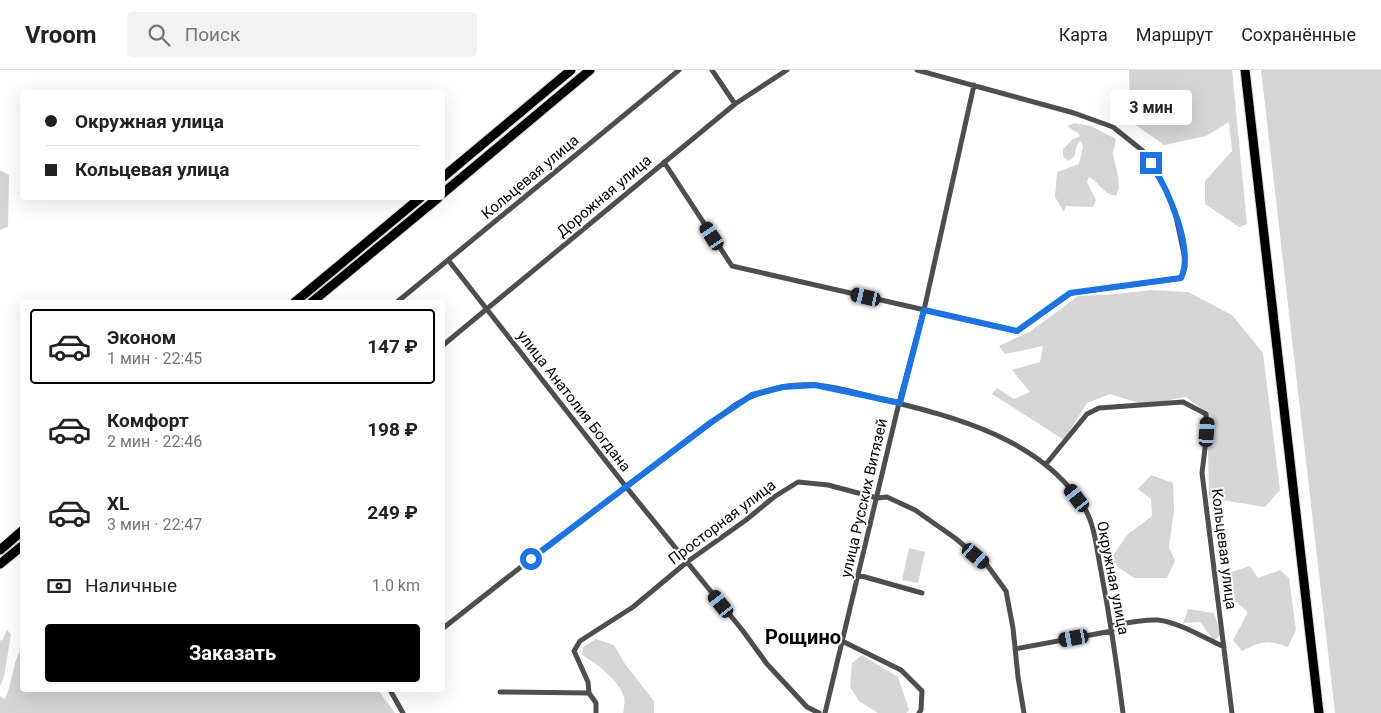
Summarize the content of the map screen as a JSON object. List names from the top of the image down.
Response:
{
  "streets": {
    "street": [
      "Кольцевая улица",
      "Дорожная улица",
      "улица Анатолия Богдана",
      "улица Русских Витязей",
      "Просторная улица",
      "Окружная улица"
    ]
  },
  "crossings": [
    ["Кольцевая улица", "улица Анатолия Богдана"],
    ["Кольцевая улица", "Окружная улица"],
    ["Дорожная улица", "улица Анатолия Богдана"],
    ["улица Анатолия Богдана", "Просторная улица"],
    ["улица Анатолия Богдана", "Окружная улица"],
    ["улица Русских Витязей", "Просторная улица"],
    ["улица Русских Витязей", "Окружная улица"]
  ],
  "districts": ["Рощино"],
  "page": {
    "header": "Vroom",
    "search": "Поиск",
    "nav": ["Карта", "Маршрут", "Сохранённые"],
    "bubble": "3 мин",
    "banner": ["Окружная улица", "Кольцевая улица"],
    "list": [
      {
        "name": "Эконом",
        "note": "1 мин · 22:45",
        "value": "147 ₽"
      },
      {
        "name": "Комфорт",
        "note": "2 мин · 22:46",
        "value": "198 ₽"
      },
      {
        "name": "XL",
        "note": "3 мин · 22:47",
        "value": "249 ₽"
      }
    ],
    "pay": ["Наличные", "1.0 km"],
    "buttons": "Заказать"
  }
}
